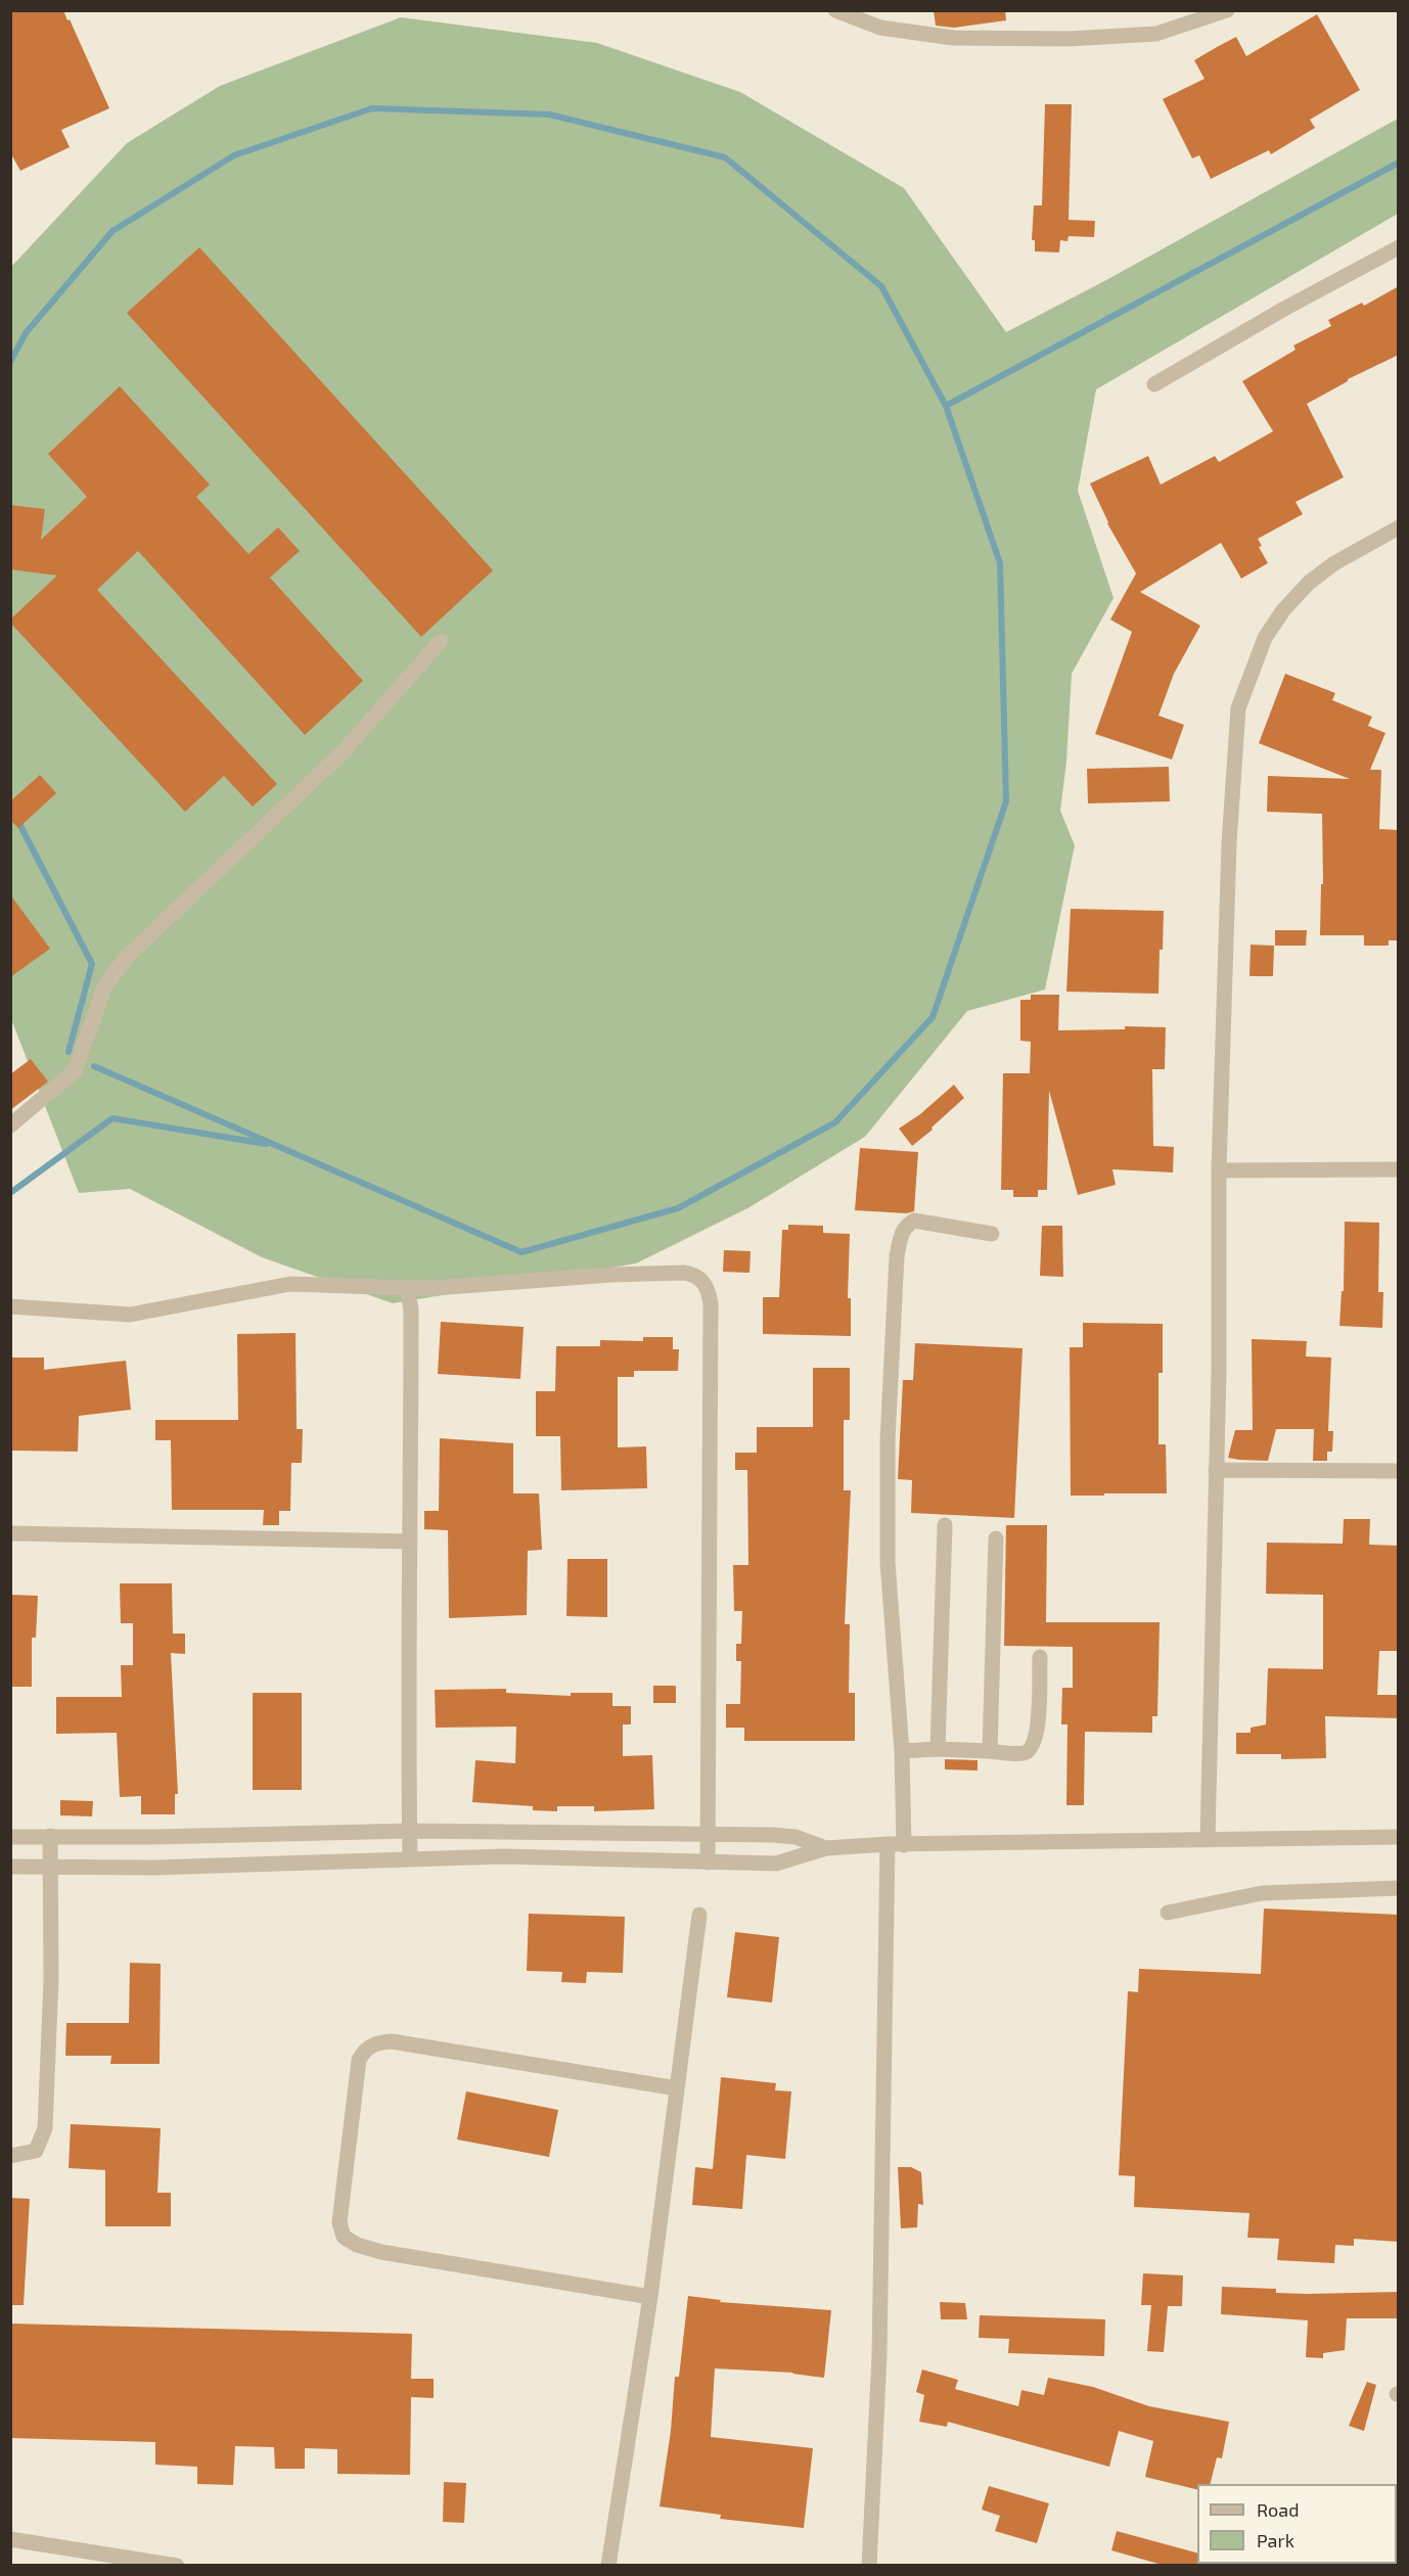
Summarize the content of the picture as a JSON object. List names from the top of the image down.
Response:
{
  "legend": ["Road", "Park"]
}
